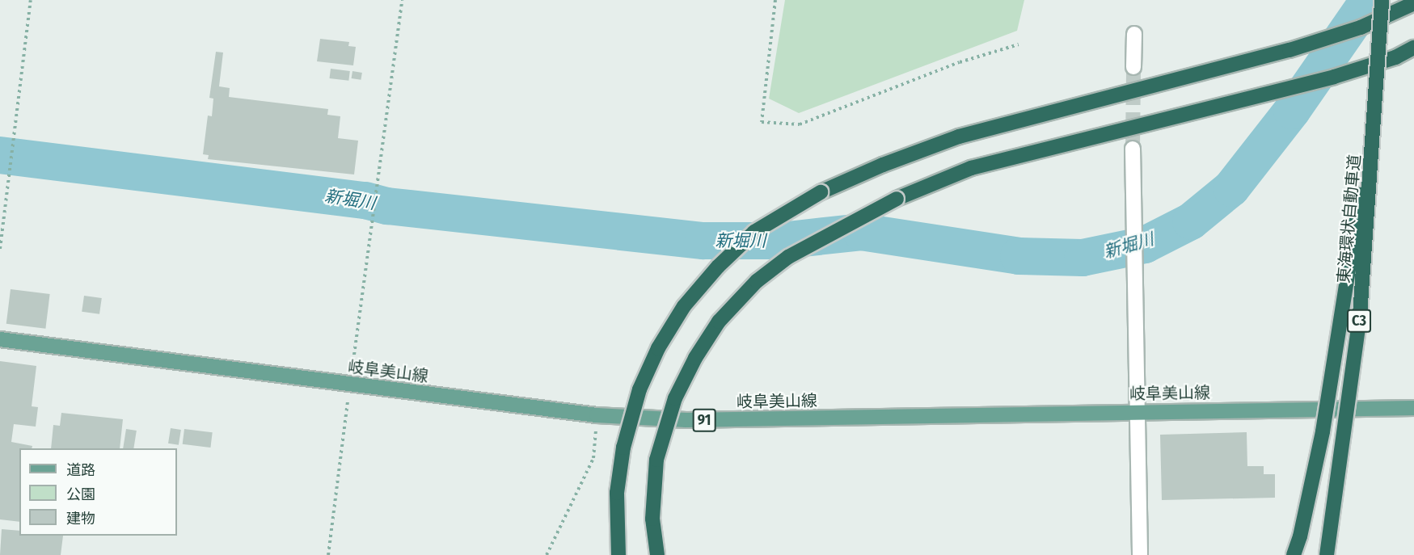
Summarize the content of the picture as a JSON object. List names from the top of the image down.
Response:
{
  "streets": {
    "highway": ["東海環状自動車道", "C3"],
    "main road": ["岐阜美山線", "91"]
  },
  "water": ["新堀川"],
  "legend": ["道路", "公園", "建物"]
}
